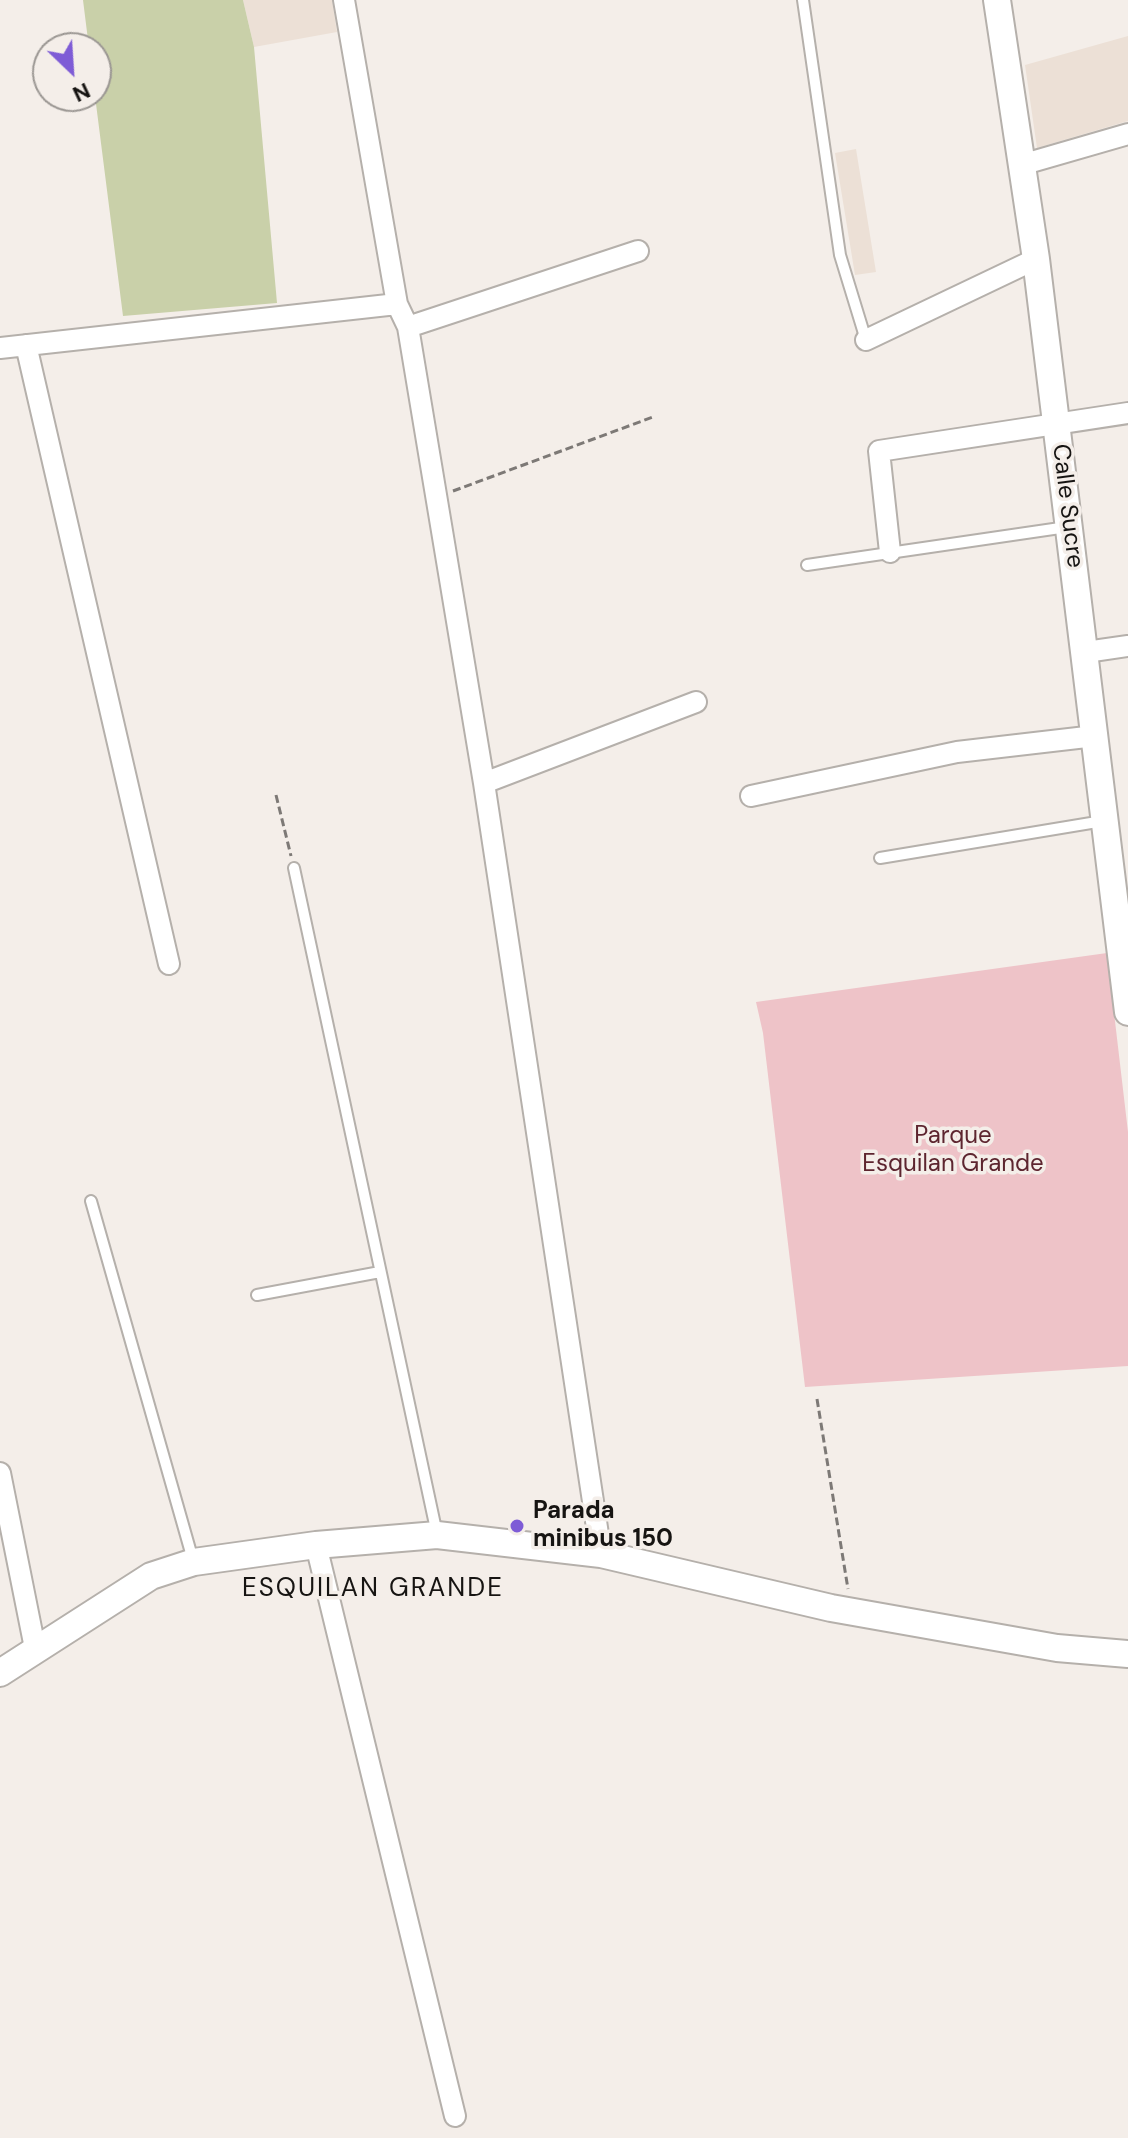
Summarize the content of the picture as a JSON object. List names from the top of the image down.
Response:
{
  "streets": {
    "street": ["Calle Sucre"]
  },
  "districts": ["ESQUILAN GRANDE"],
  "parks": ["Parque Esquilan Grande"],
  "places": ["Parada minibus 150"],
  "north": "bottom right"
}
